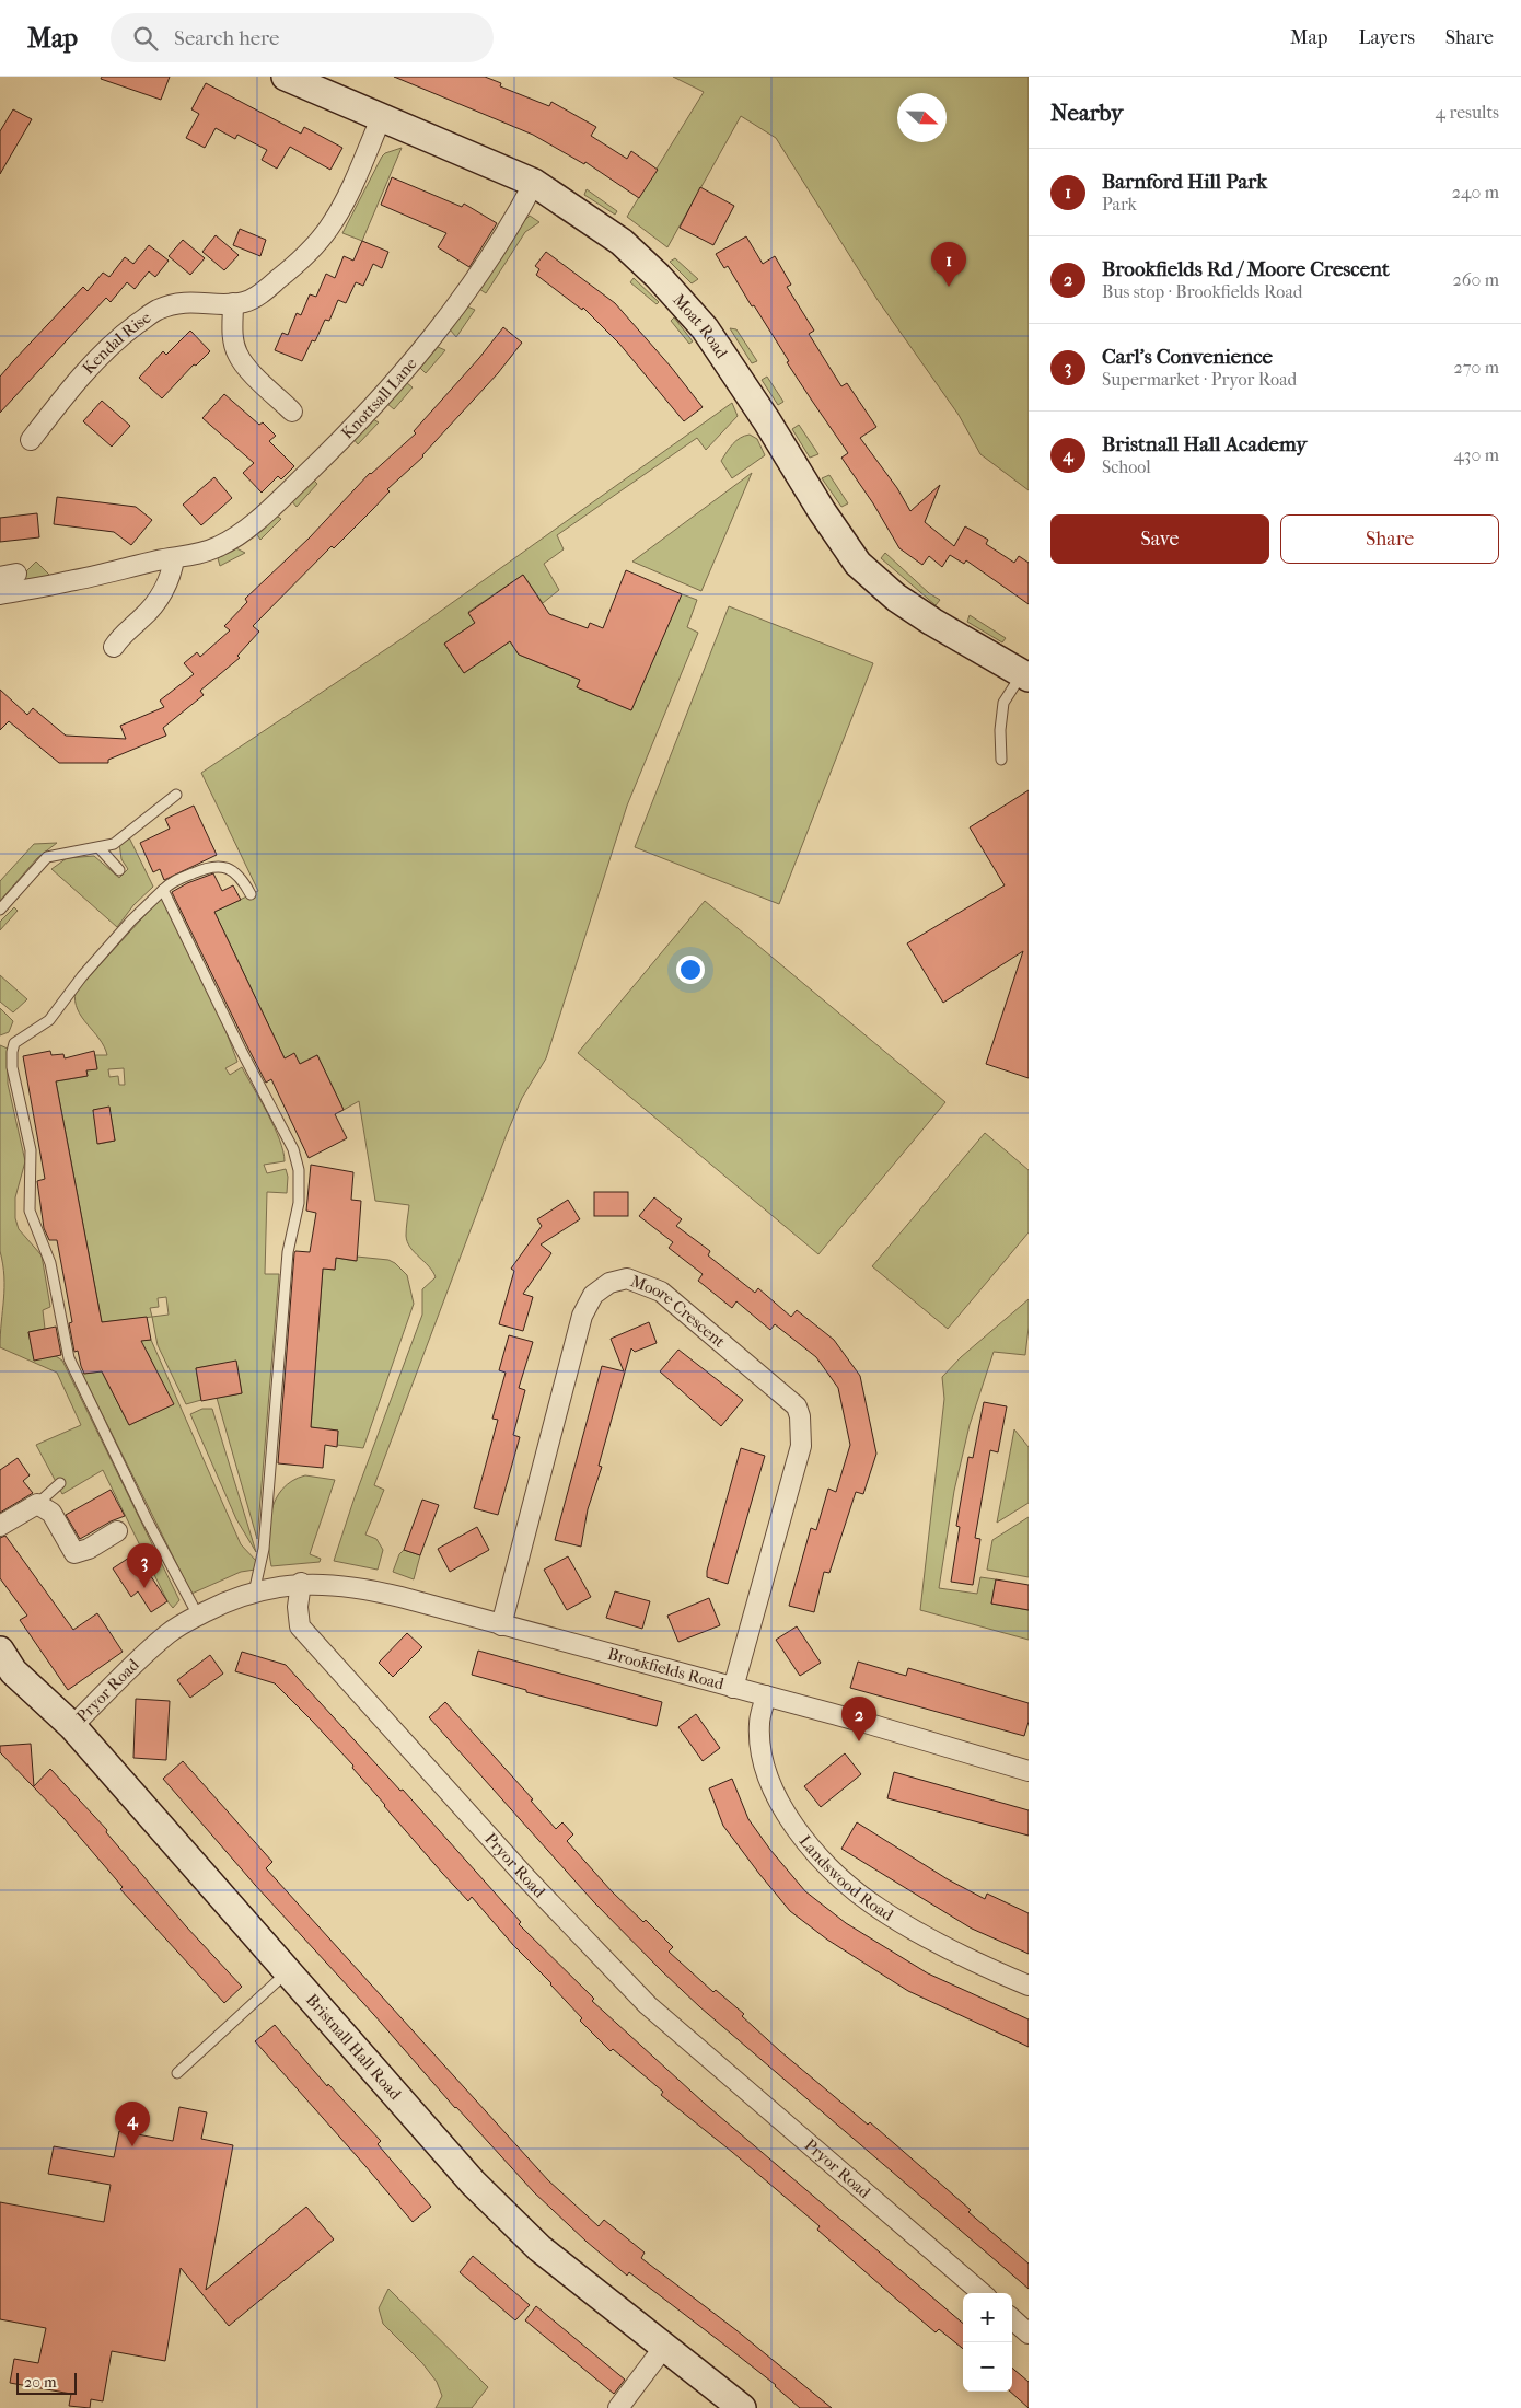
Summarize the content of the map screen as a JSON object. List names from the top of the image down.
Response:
{
  "streets": {
    "street": [
      "Moat Road",
      "Kendal Rise",
      "Knottsall Lane",
      "Moore Crescent",
      "Brookfields Road",
      "Pryor Road",
      "Landswood Road",
      "Bristnall Hall Road"
    ]
  },
  "crossings": [
    ["Moat Road", "Kendal Rise"],
    ["Moat Road", "Knottsall Lane"],
    ["Moore Crescent", "Brookfields Road"],
    ["Brookfields Road", "Pryor Road"],
    ["Brookfields Road", "Landswood Road"],
    ["Pryor Road", "Bristnall Hall Road"]
  ],
  "scale_bar": "20 m",
  "north": "right",
  "page": {
    "header": "Map",
    "search": "Search here",
    "nav": ["Map", "Layers", "Share"],
    "heading": ["Nearby", "4 results"],
    "list": [
      {
        "mark": "1",
        "name": "Barnford Hill Park",
        "note": "Park",
        "value": "240 m"
      },
      {
        "mark": "2",
        "name": "Brookfields Rd / Moore Crescent",
        "note": "Bus stop · Brookfields Road",
        "value": "260 m"
      },
      {
        "mark": "3",
        "name": "Carl's Convenience",
        "note": "Supermarket · Pryor Road",
        "value": "270 m"
      },
      {
        "mark": "4",
        "name": "Bristnall Hall Academy",
        "note": "School",
        "value": "430 m"
      }
    ],
    "pins": [
      "1",
      "3",
      "2",
      "4"
    ],
    "buttons": ["Save", "Share"],
    "map_buttons": ["+", "−"],
    "scale": "20 m"
  }
}
